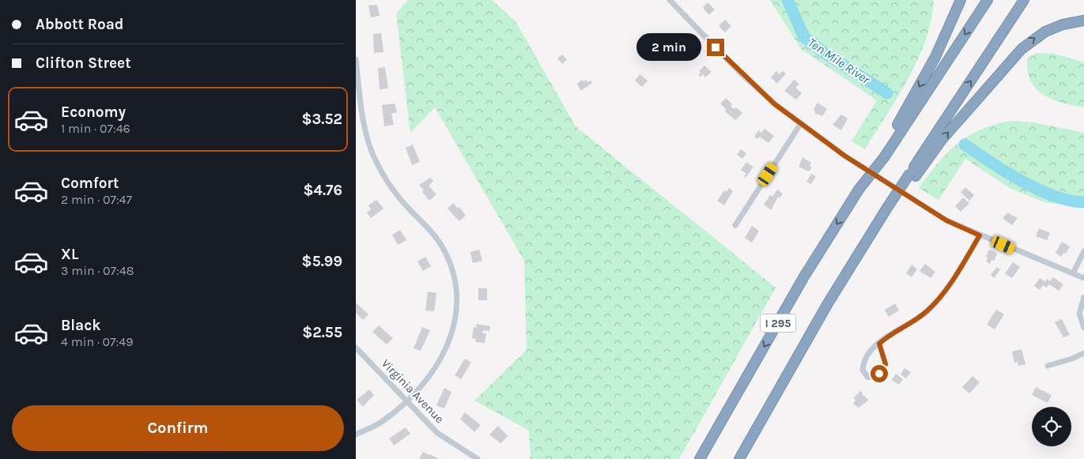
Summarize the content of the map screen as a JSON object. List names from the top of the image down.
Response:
{
  "streets": {
    "highway": ["I 295"],
    "street": ["Virginia Avenue"]
  },
  "water": ["Ten Mile River"],
  "page": {
    "banner": ["Abbott Road", "Clifton Street"],
    "bubble": "2 min",
    "list": [
      {
        "name": "Economy",
        "note": "1 min · 07:46",
        "value": "$3.52"
      },
      {
        "name": "Comfort",
        "note": "2 min · 07:47",
        "value": "$4.76"
      },
      {
        "name": "XL",
        "note": "3 min · 07:48",
        "value": "$5.99"
      },
      {
        "name": "Black",
        "note": "4 min · 07:49",
        "value": "$2.55"
      }
    ],
    "buttons": "Confirm"
  }
}
